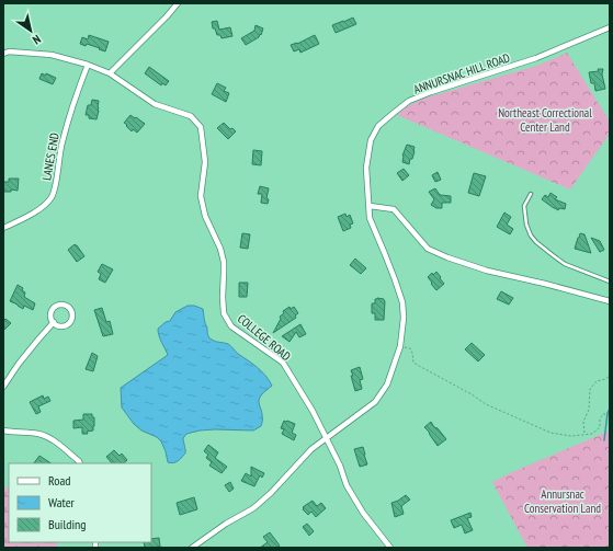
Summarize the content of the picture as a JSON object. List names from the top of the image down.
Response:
{
  "streets": {
    "street": ["ANNURSNAC HILL ROAD", "LANES END", "COLLEGE ROAD"]
  },
  "crossings": [
    ["ANNURSNAC HILL ROAD", "COLLEGE ROAD"],
    ["LANES END", "COLLEGE ROAD"]
  ],
  "parks": ["Northeast Correctional Center Land", "Annursnac Conservation Land"],
  "legend": ["Road", "Water", "Building"],
  "north": "bottom right"
}
